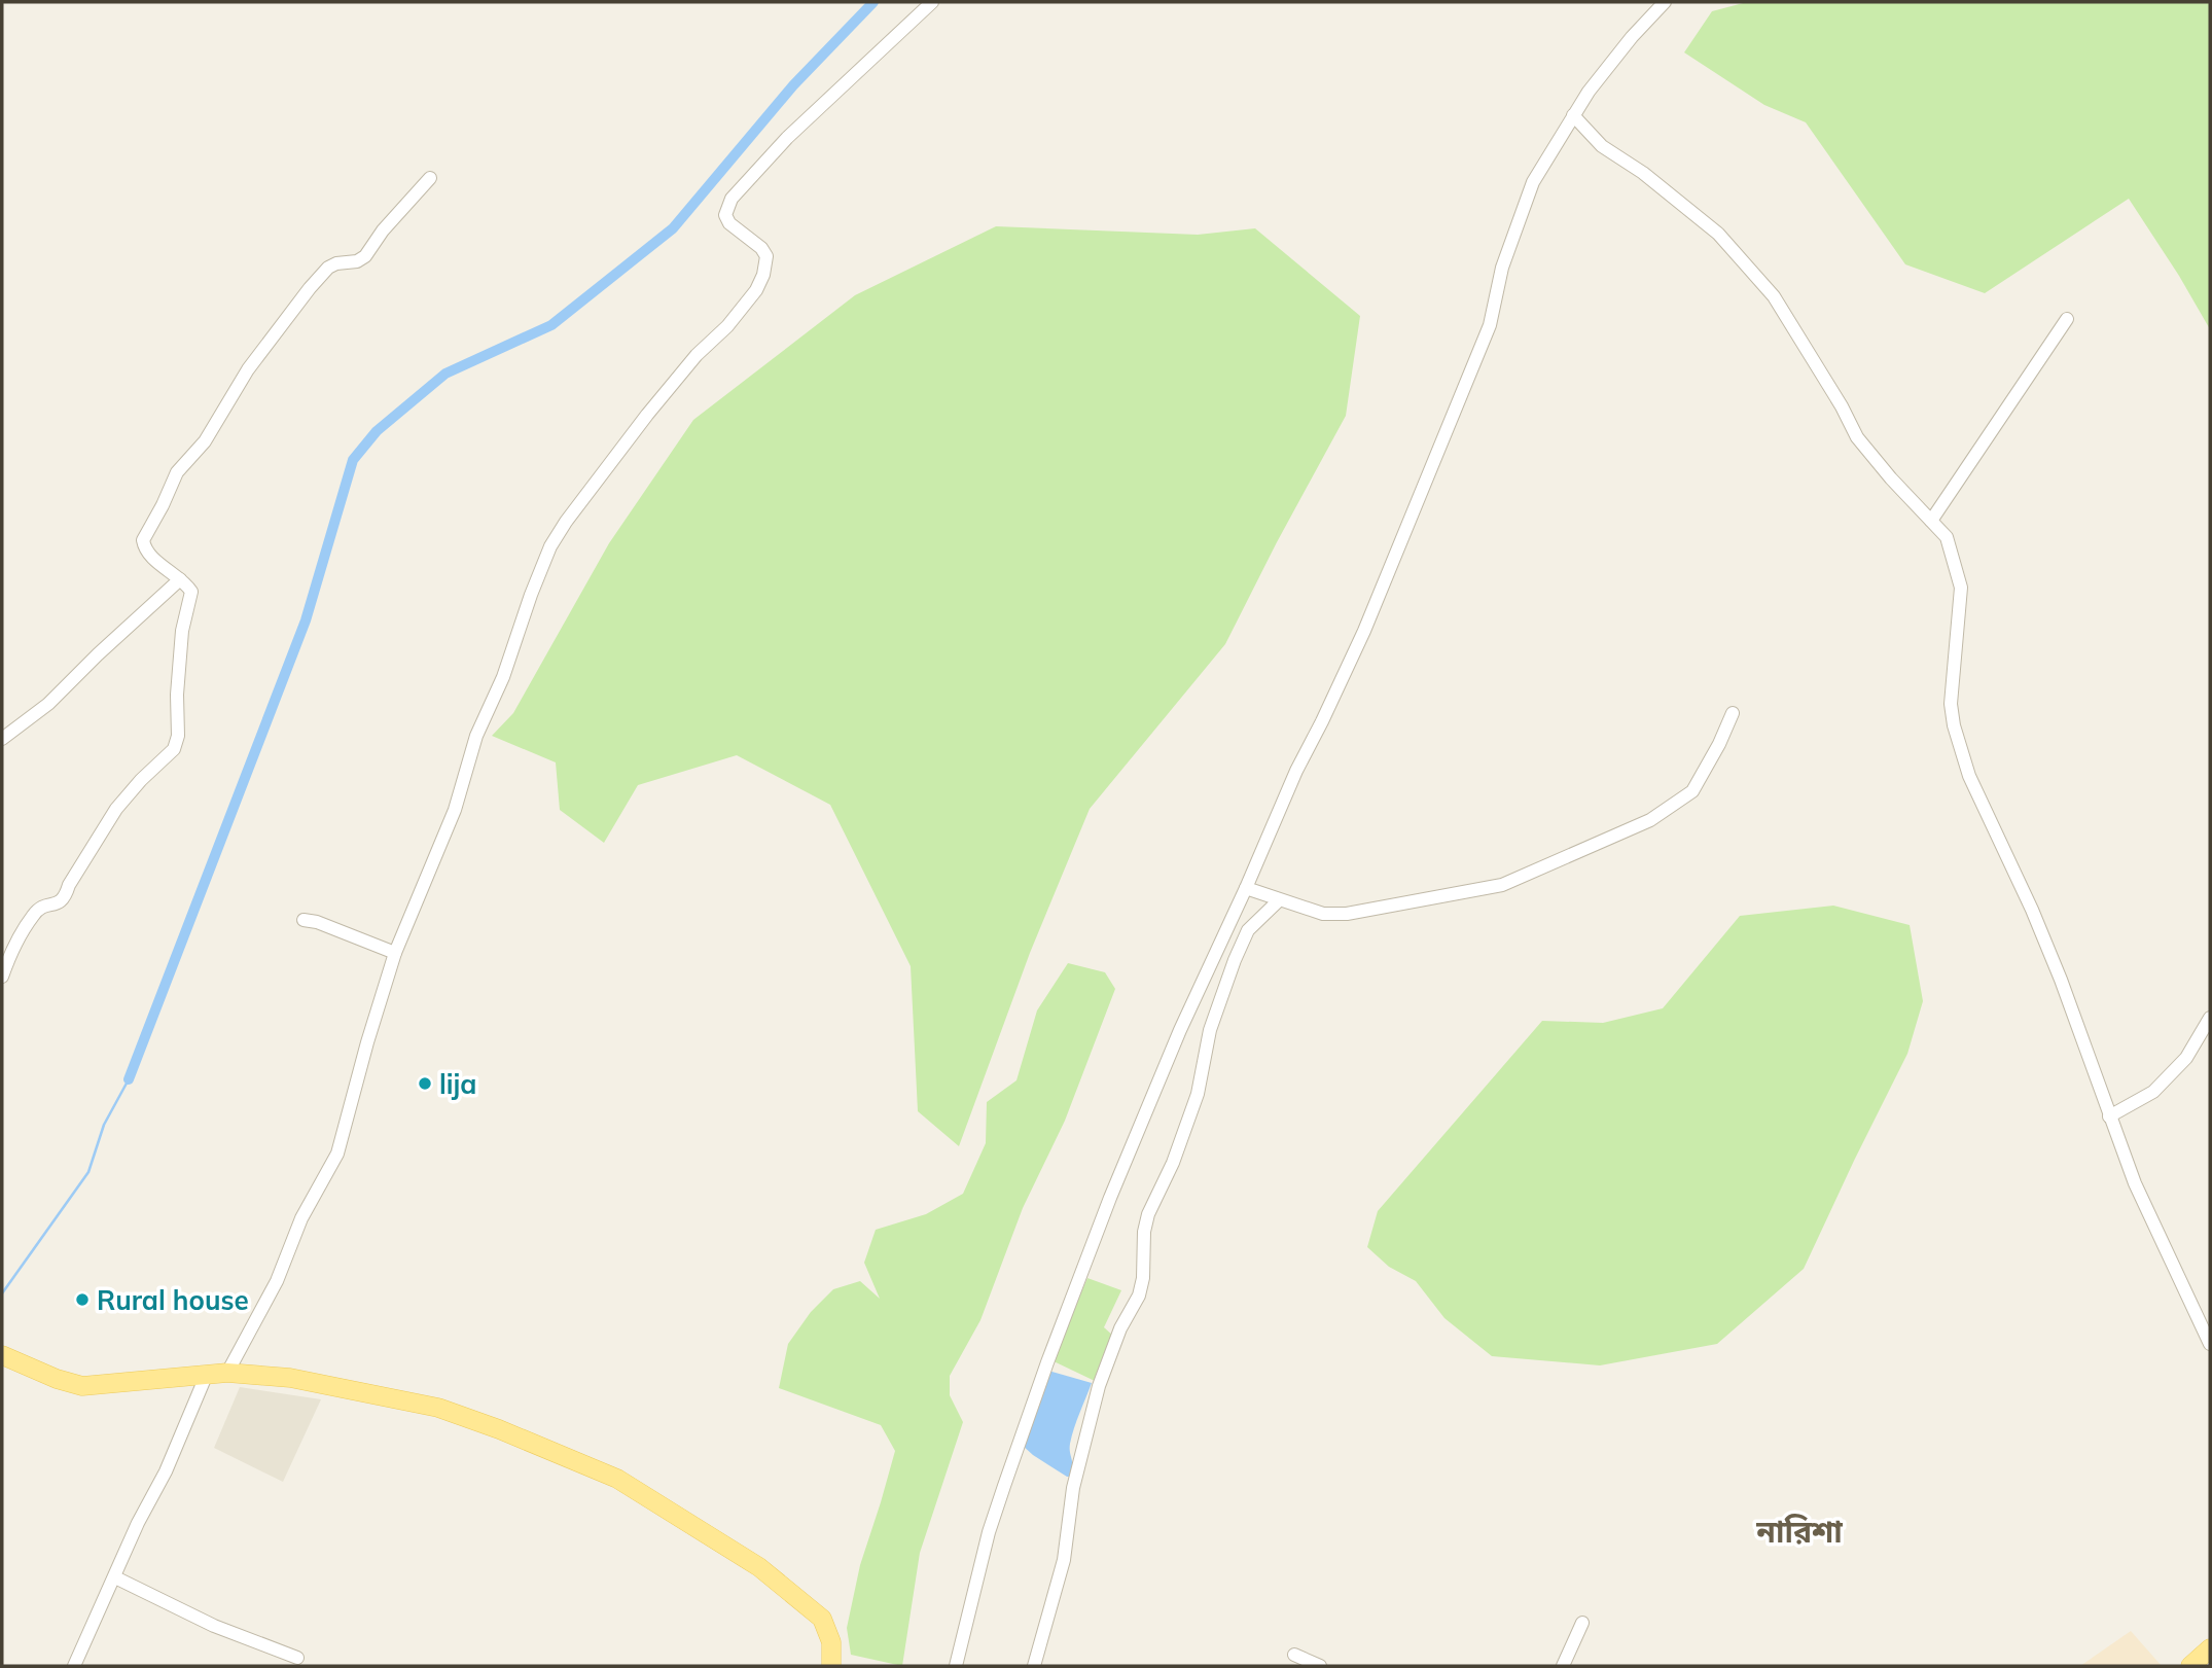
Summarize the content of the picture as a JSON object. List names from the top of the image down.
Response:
{
  "districts": ["নারিশা"],
  "places": ["lija", "Rural house"]
}
